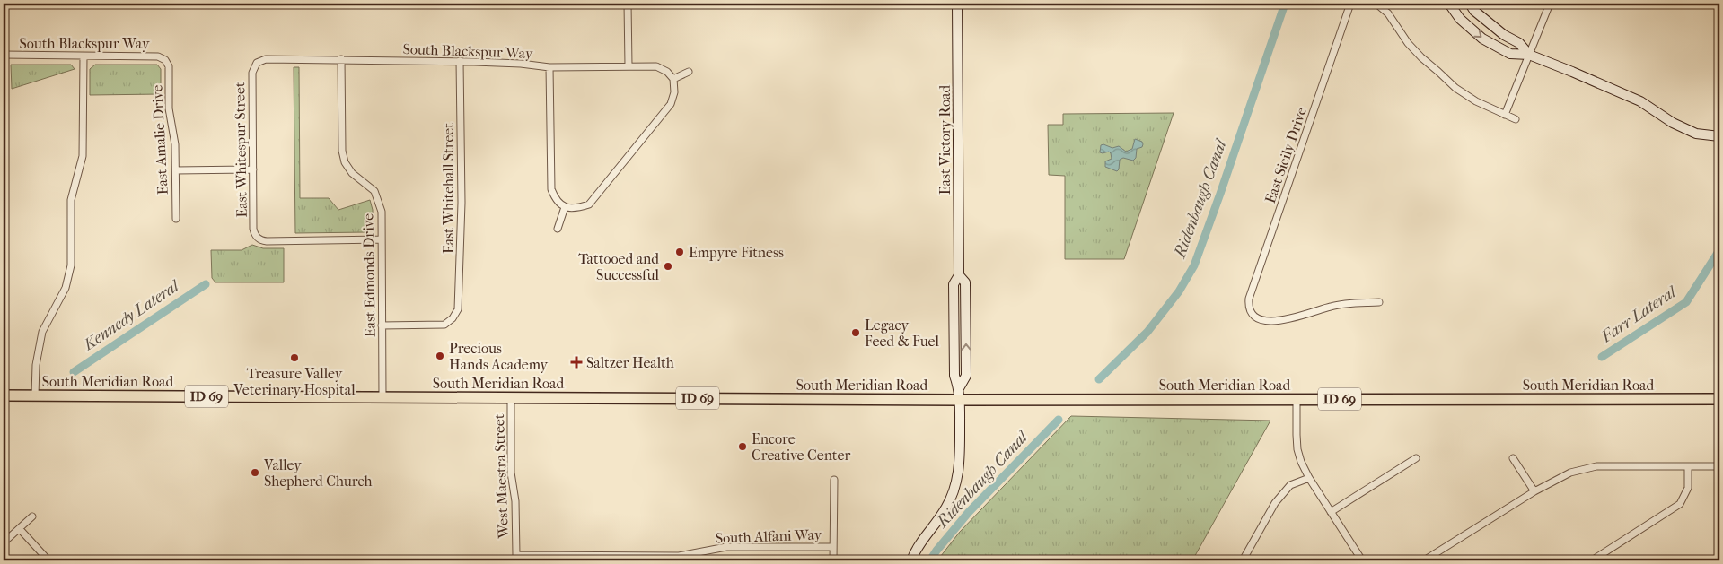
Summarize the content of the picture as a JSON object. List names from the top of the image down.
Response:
{
  "streets": {
    "main road": ["East Victory Road", "South Meridian Road", "ID 69"],
    "street": [
      "South Blackspur Way",
      "East Amalie Drive",
      "East Whitespur Street",
      "East Sicily Drive",
      "East Whitehall Street",
      "East Edmonds Drive",
      "West Maestra Street",
      "South Alfani Way"
    ]
  },
  "crossings": [
    ["South Blackspur Way", "East Amalie Drive"],
    ["South Blackspur Way", "East Whitespur Street"],
    ["South Blackspur Way", "East Whitehall Street"],
    ["South Blackspur Way", "East Edmonds Drive"],
    ["East Victory Road", "South Meridian Road"],
    ["East Whitespur Street", "East Edmonds Drive"],
    ["East Whitehall Street", "East Edmonds Drive"],
    ["East Edmonds Drive", "South Meridian Road"],
    ["South Meridian Road", "West Maestra Street"],
    ["West Maestra Street", "South Alfani Way"]
  ],
  "water": ["Ridenbaugh Canal", "Farr Lateral", "Kennedy Lateral"],
  "places": {
    "other": [
      "Empyre Fitness",
      "Tattooed and Successful",
      "Legacy Feed & Fuel",
      "Precious Hands Academy",
      "Treasure Valley Veterinary Hospital",
      "Encore Creative Center",
      "Valley Shepherd Church"
    ],
    "health": ["Saltzer Health"]
  }
}
